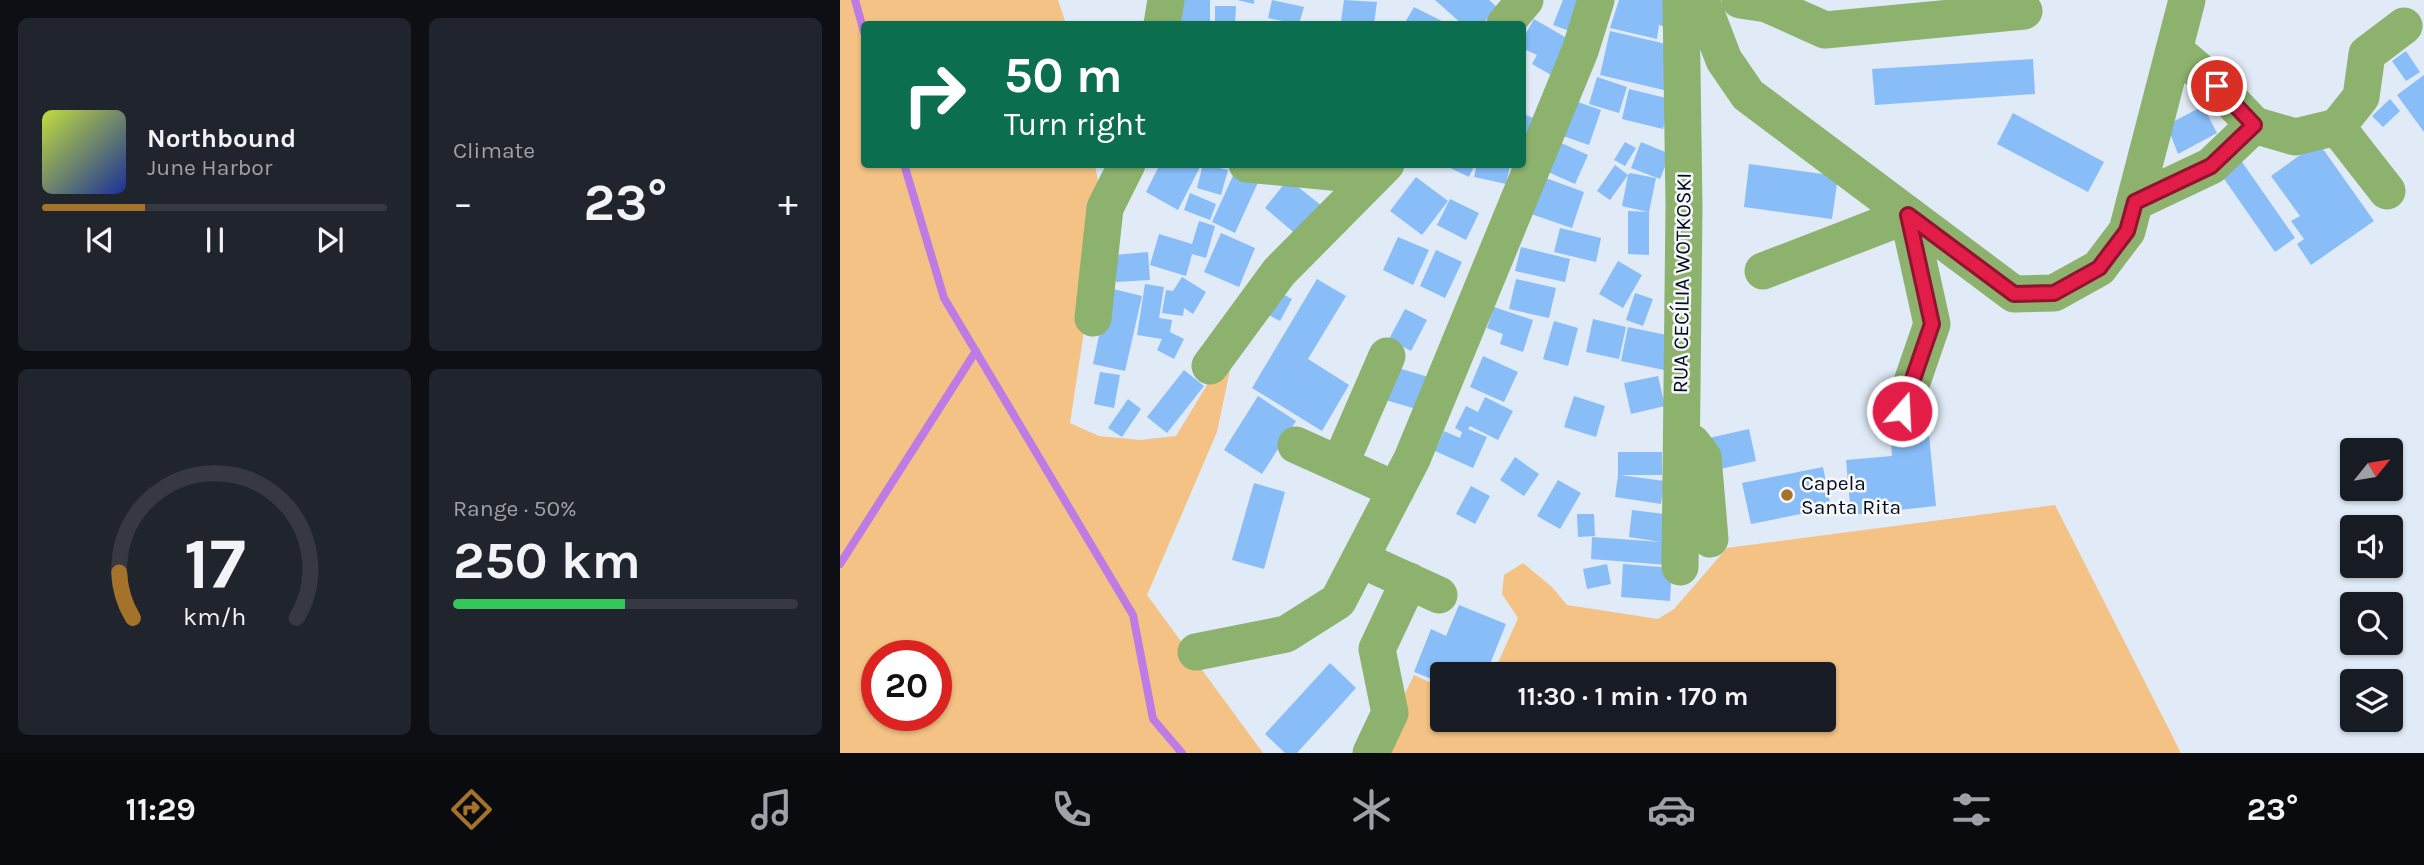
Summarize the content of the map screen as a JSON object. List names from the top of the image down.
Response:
{
  "streets": {
    "street": ["RUA CECÍLIA WOTKOSKI"]
  },
  "places": ["Capela Santa Rita"],
  "north": "top right",
  "page": {
    "tile": [
      "Climate",
      ["Range · 50%", "250 km"]
    ],
    "turn": ["50 m", "Turn right"],
    "song": ["Northbound", "June Harbor"],
    "heat": ["−", "23°", "+"],
    "limit": "20",
    "trip": "11:30 · 1 min · 170 m",
    "tabs": ["11:29", "23°"],
    "gauge": ["17", "km/h"]
  }
}
